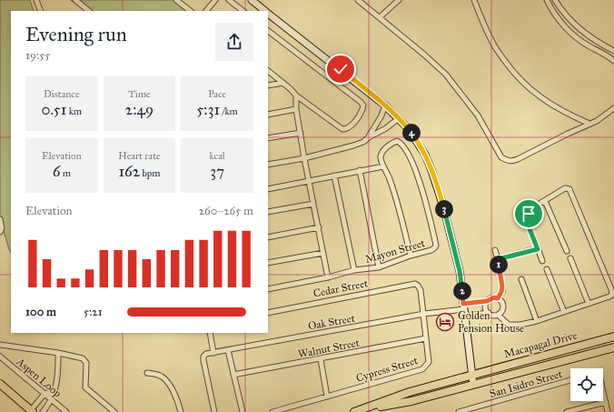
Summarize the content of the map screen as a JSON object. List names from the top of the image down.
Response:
{
  "streets": {
    "main road": ["Macapagal Drive"],
    "street": [
      "Mayon Street",
      "Cedar Street",
      "Oak Street",
      "Walnut Street",
      "Cypress Street",
      "Aspen Loop",
      "San Isidro Street"
    ]
  },
  "crossings": [
    ["Cedar Street", "Cypress Street"],
    ["Oak Street", "Cypress Street"],
    ["Walnut Street", "Cypress Street"]
  ],
  "places": {
    "hotel": ["Golden Pension House"]
  },
  "page": {
    "heading": ["Evening run", "19:55"],
    "stats": [
      ["Distance", "0.51 km"],
      ["Time", "2:49"],
      ["Pace", "5:31 /km"],
      ["Elevation", "6 m"],
      ["Heart rate", "162 bpm"],
      ["kcal", "37"]
    ],
    "pins": [
      "4",
      "3",
      "1",
      "2"
    ],
    "chart": ["Elevation", "260–265 m"],
    "list": [
      {
        "name": "100 m",
        "note": "5:21"
      }
    ]
  }
}
